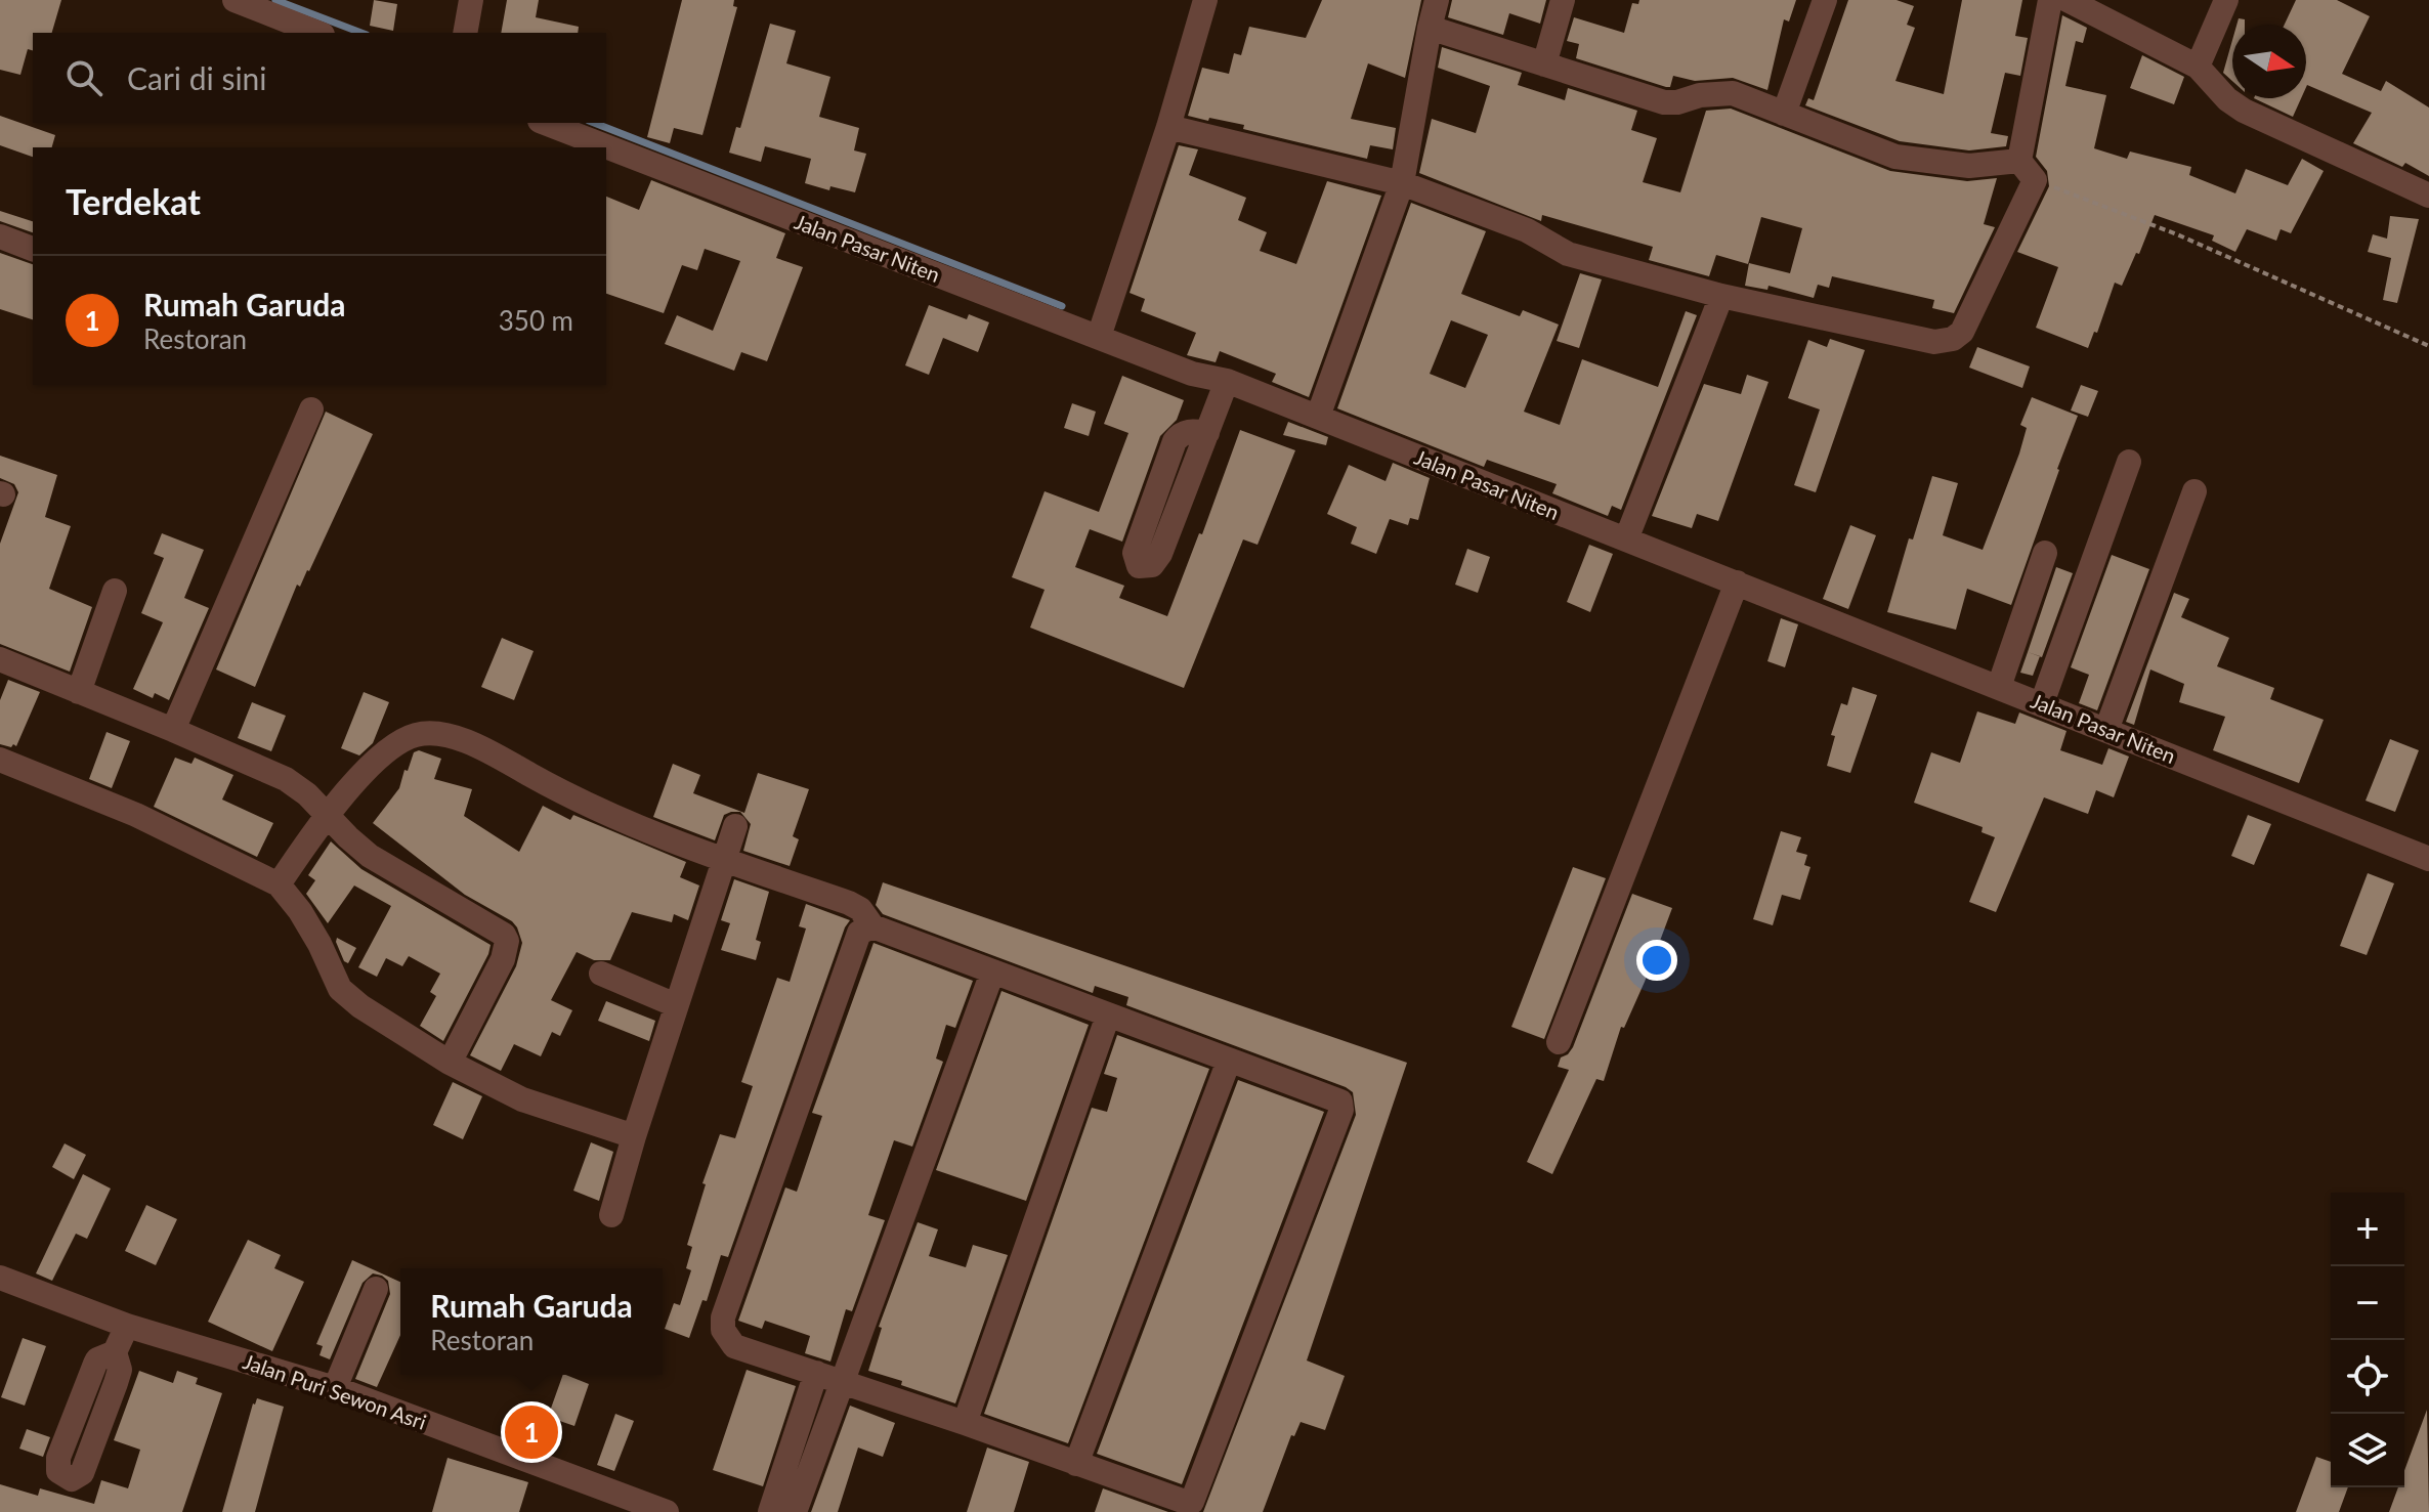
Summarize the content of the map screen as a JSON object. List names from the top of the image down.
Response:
{
  "streets": {
    "street": ["Jalan Pasar Niten", "Jalan Puri Sewon Asri"]
  },
  "north": "right",
  "page": {
    "search": "Cari di sini",
    "heading": "Terdekat",
    "list": [
      {
        "mark": "1",
        "name": "Rumah Garuda",
        "note": "Restoran",
        "value": "350 m"
      }
    ],
    "map_buttons": ["+", "−"],
    "popup": ["Rumah Garuda", "Restoran"],
    "pins": "1"
  }
}
